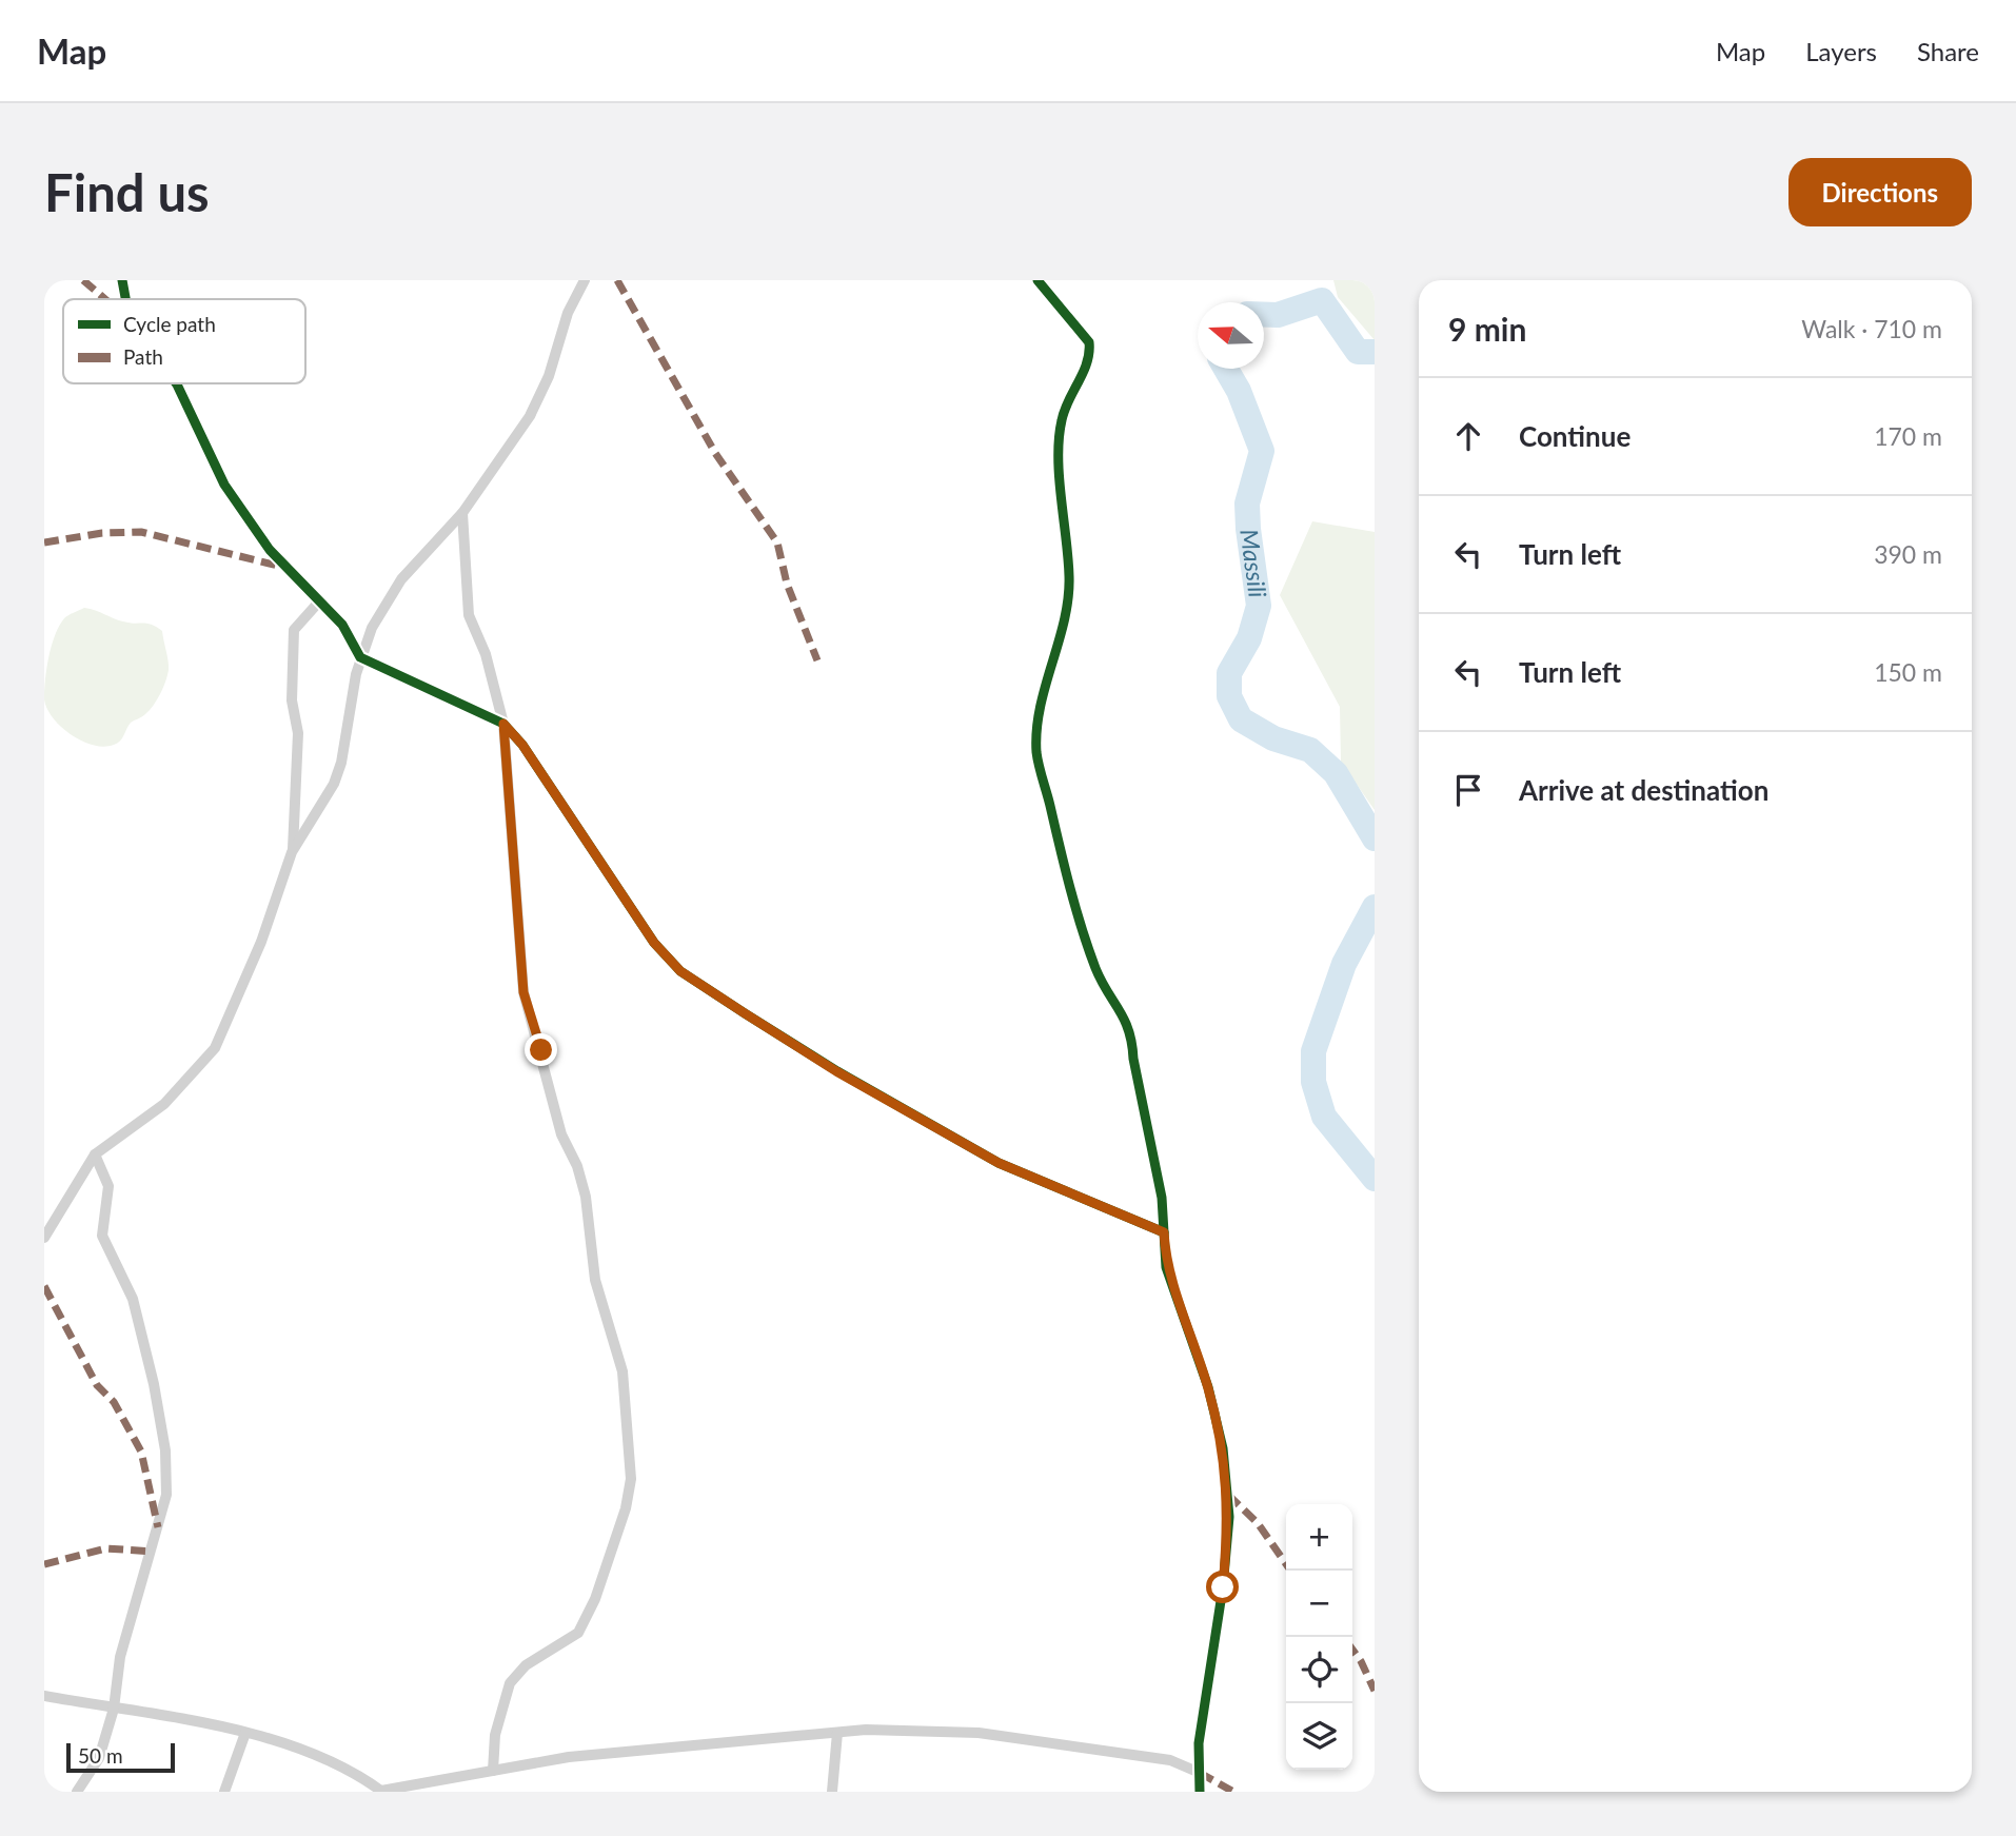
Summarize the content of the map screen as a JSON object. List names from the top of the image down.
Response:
{
  "water": ["Massili"],
  "legend": ["Cycle path", "Path"],
  "scale_bar": "50 m",
  "north": "left",
  "page": {
    "header": "Map",
    "nav": ["Map", "Layers", "Share"],
    "buttons": "Directions",
    "title": "Find us",
    "heading": ["9 min", "Walk · 710 m"],
    "list": [
      ["Continue", "170 m"],
      ["Turn left", "390 m"],
      ["Turn left", "150 m"],
      "Arrive at destination"
    ],
    "map_buttons": ["+", "−"],
    "scale": "50 m"
  }
}
